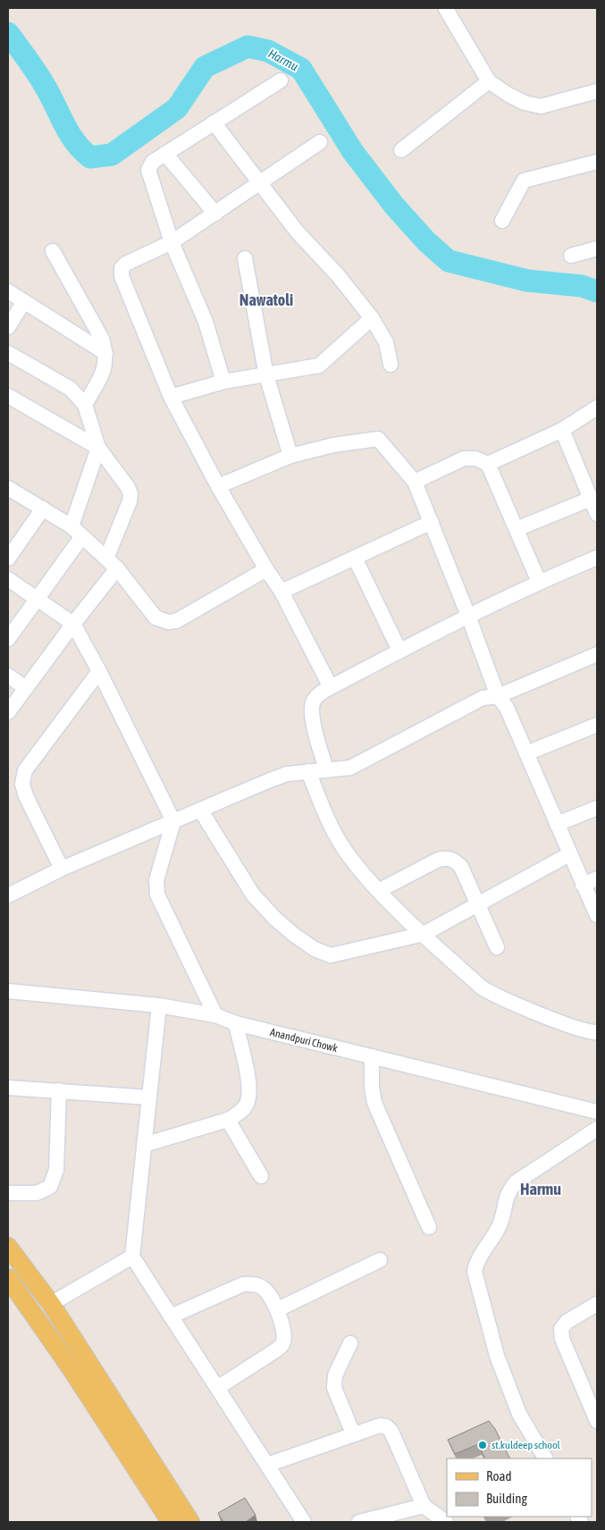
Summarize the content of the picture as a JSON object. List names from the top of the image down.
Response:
{
  "streets": {
    "street": ["Anandpuri Chowk"]
  },
  "districts": ["Nawatoli", "Harmu"],
  "water": ["Harmu"],
  "places": ["st.kuldeep school"],
  "legend": ["Road", "Building"]
}
